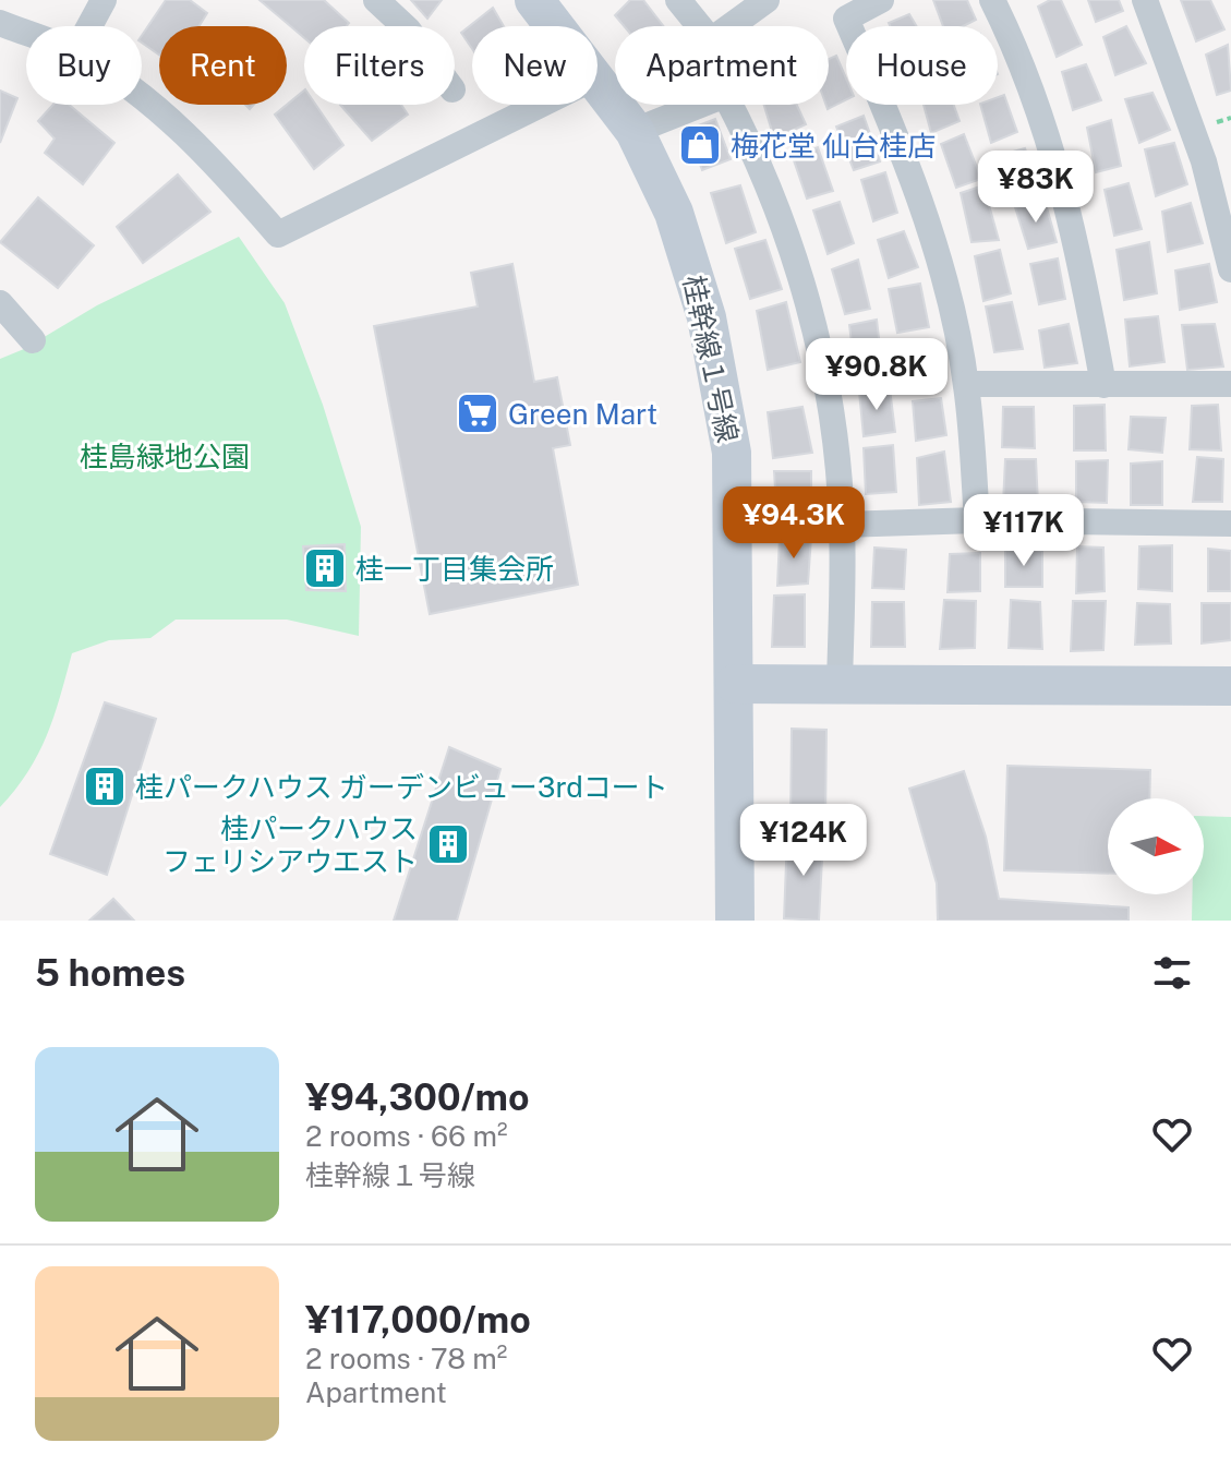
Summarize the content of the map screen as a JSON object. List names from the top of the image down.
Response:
{
  "streets": {
    "street": ["桂幹線１号線"]
  },
  "parks": ["桂島緑地公園"],
  "places": {
    "shop": ["梅花堂 仙台桂店"],
    "supermarket": ["Green Mart"],
    "building": ["桂一丁目集会所", "桂パークハウス ガーデンビュー3rdコート", "桂パークハウス フェリシアウエスト"]
  },
  "north": "right",
  "page": {
    "chip": [
      "Buy",
      "Rent",
      "Filters",
      "New",
      "Apartment",
      "House"
    ],
    "price": [
      "¥83K",
      "¥90.8K",
      "¥94.3K",
      "¥117K",
      "¥124K"
    ],
    "heading": "5 homes",
    "list": [
      {
        "name": "¥94,300/mo",
        "note": "2 rooms · 66 m² · 桂幹線１号線"
      },
      {
        "name": "¥117,000/mo",
        "note": "2 rooms · 78 m² · Apartment"
      }
    ]
  }
}
